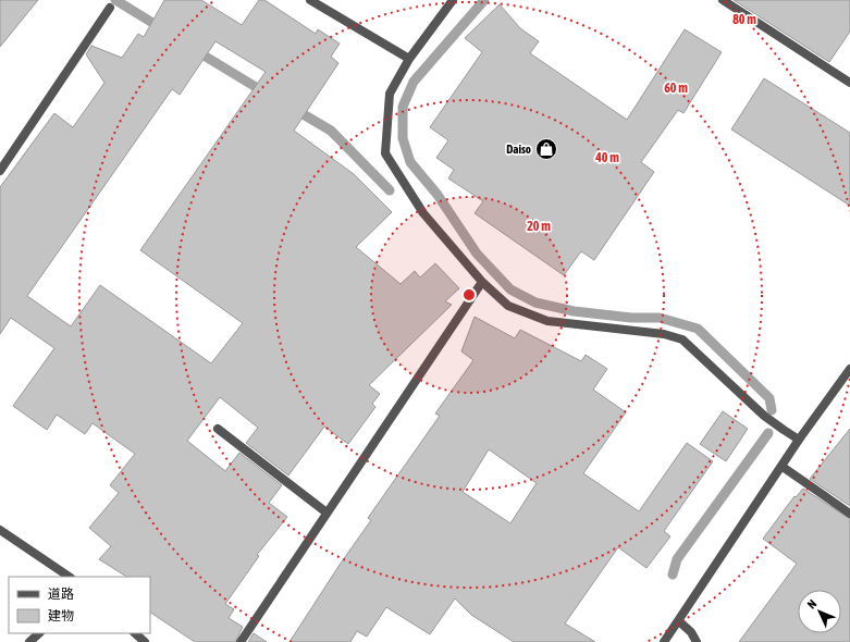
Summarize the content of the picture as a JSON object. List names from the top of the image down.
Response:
{
  "places": {
    "shop": ["Daiso"]
  },
  "legend": ["道路", "建物"],
  "north": "top left",
  "rings": [
    "80 m",
    "60 m",
    "40 m",
    "20 m"
  ]
}
